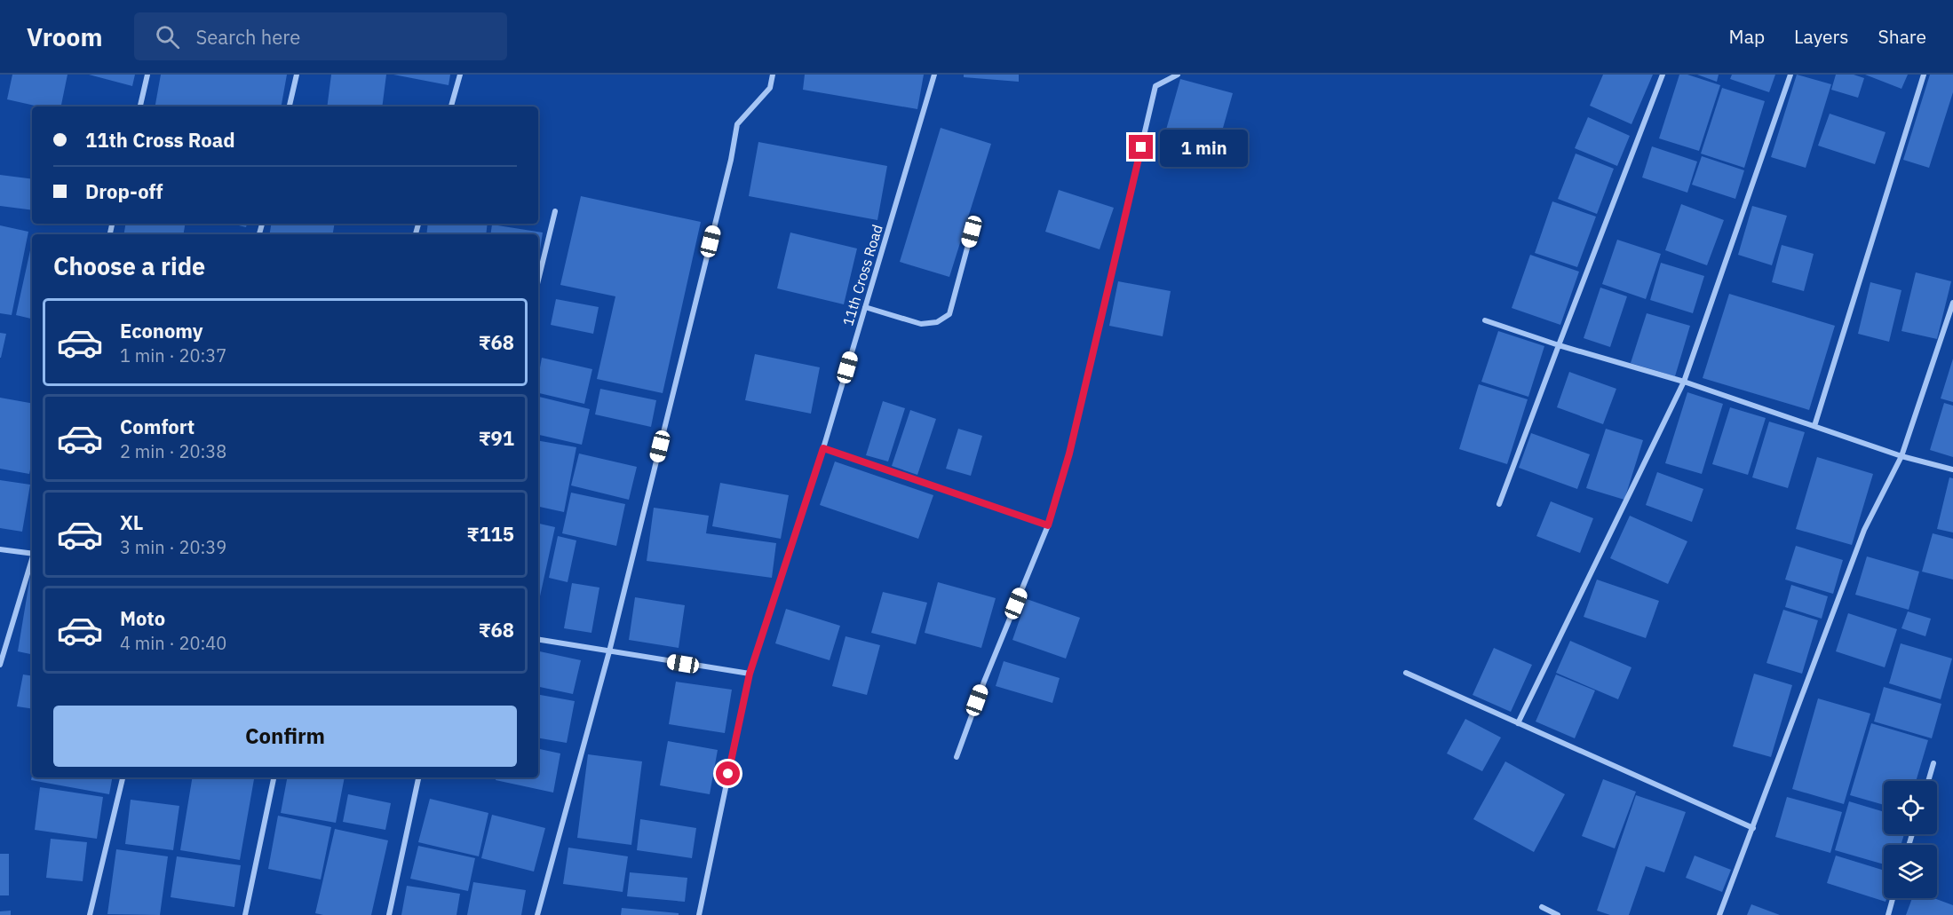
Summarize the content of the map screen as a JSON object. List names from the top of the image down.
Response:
{
  "streets": {
    "street": ["11th Cross Road"]
  },
  "page": {
    "header": "Vroom",
    "search": "Search here",
    "nav": ["Map", "Layers", "Share"],
    "banner": ["11th Cross Road", "Drop-off"],
    "bubble": "1 min",
    "heading": "Choose a ride",
    "list": [
      {
        "name": "Economy",
        "note": "1 min · 20:37",
        "value": "₹68"
      },
      {
        "name": "Comfort",
        "note": "2 min · 20:38",
        "value": "₹91"
      },
      {
        "name": "XL",
        "note": "3 min · 20:39",
        "value": "₹115"
      },
      {
        "name": "Moto",
        "note": "4 min · 20:40",
        "value": "₹68"
      }
    ],
    "buttons": "Confirm"
  }
}
